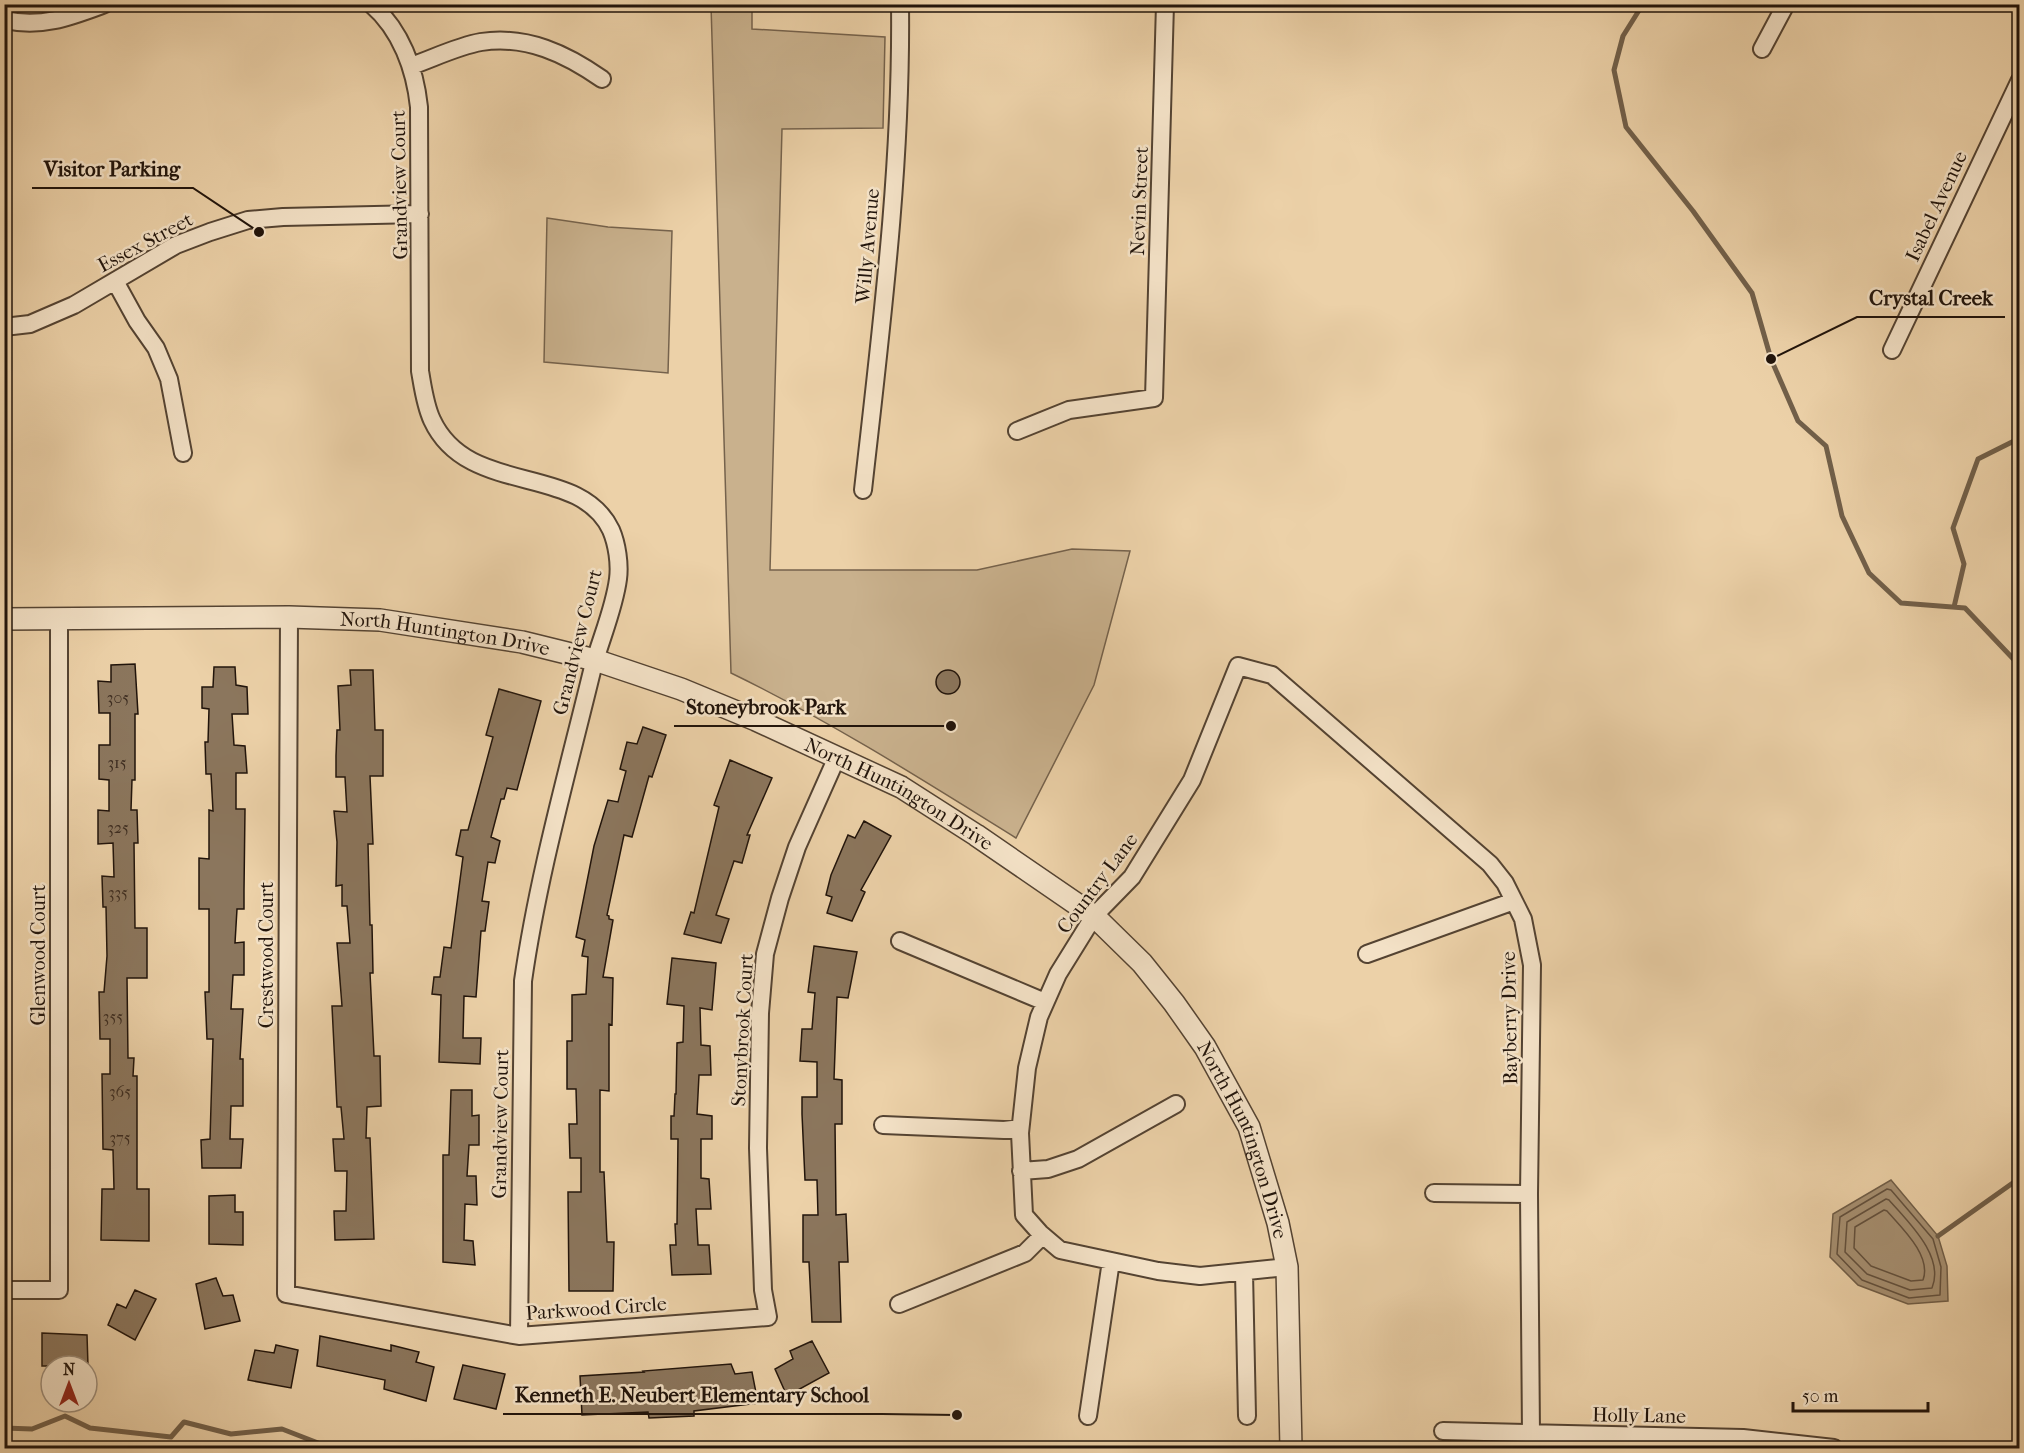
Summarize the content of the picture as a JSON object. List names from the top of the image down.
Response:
{
  "streets": {
    "street": [
      "Grandview Court",
      "Nevin Street",
      "Isabel Avenue",
      "Essex Street",
      "Willy Avenue",
      "North Huntington Drive",
      "Country Lane",
      "Glenwood Court",
      "Crestwood Court",
      "Bayberry Drive",
      "Stonybrook Court",
      "Parkwood Circle",
      "Holly Lane"
    ]
  },
  "crossings": [
    ["Grandview Court", "Essex Street"],
    ["Grandview Court", "North Huntington Drive"],
    ["Grandview Court", "Parkwood Circle"],
    ["North Huntington Drive", "Country Lane"],
    ["North Huntington Drive", "Glenwood Court"],
    ["North Huntington Drive", "Crestwood Court"],
    ["North Huntington Drive", "Stonybrook Court"],
    ["Country Lane", "Bayberry Drive"],
    ["Crestwood Court", "Parkwood Circle"],
    ["Bayberry Drive", "Holly Lane"],
    ["Stonybrook Court", "Parkwood Circle"]
  ],
  "places": [
    "Visitor Parking",
    "Crystal Creek",
    "Stoneybrook Park",
    "Kenneth E. Neubert Elementary School"
  ],
  "house_numbers": [
    "305",
    "315",
    "325",
    "335",
    "355",
    "365",
    "375"
  ],
  "scale_bar": "50 m",
  "north": "top"
}
